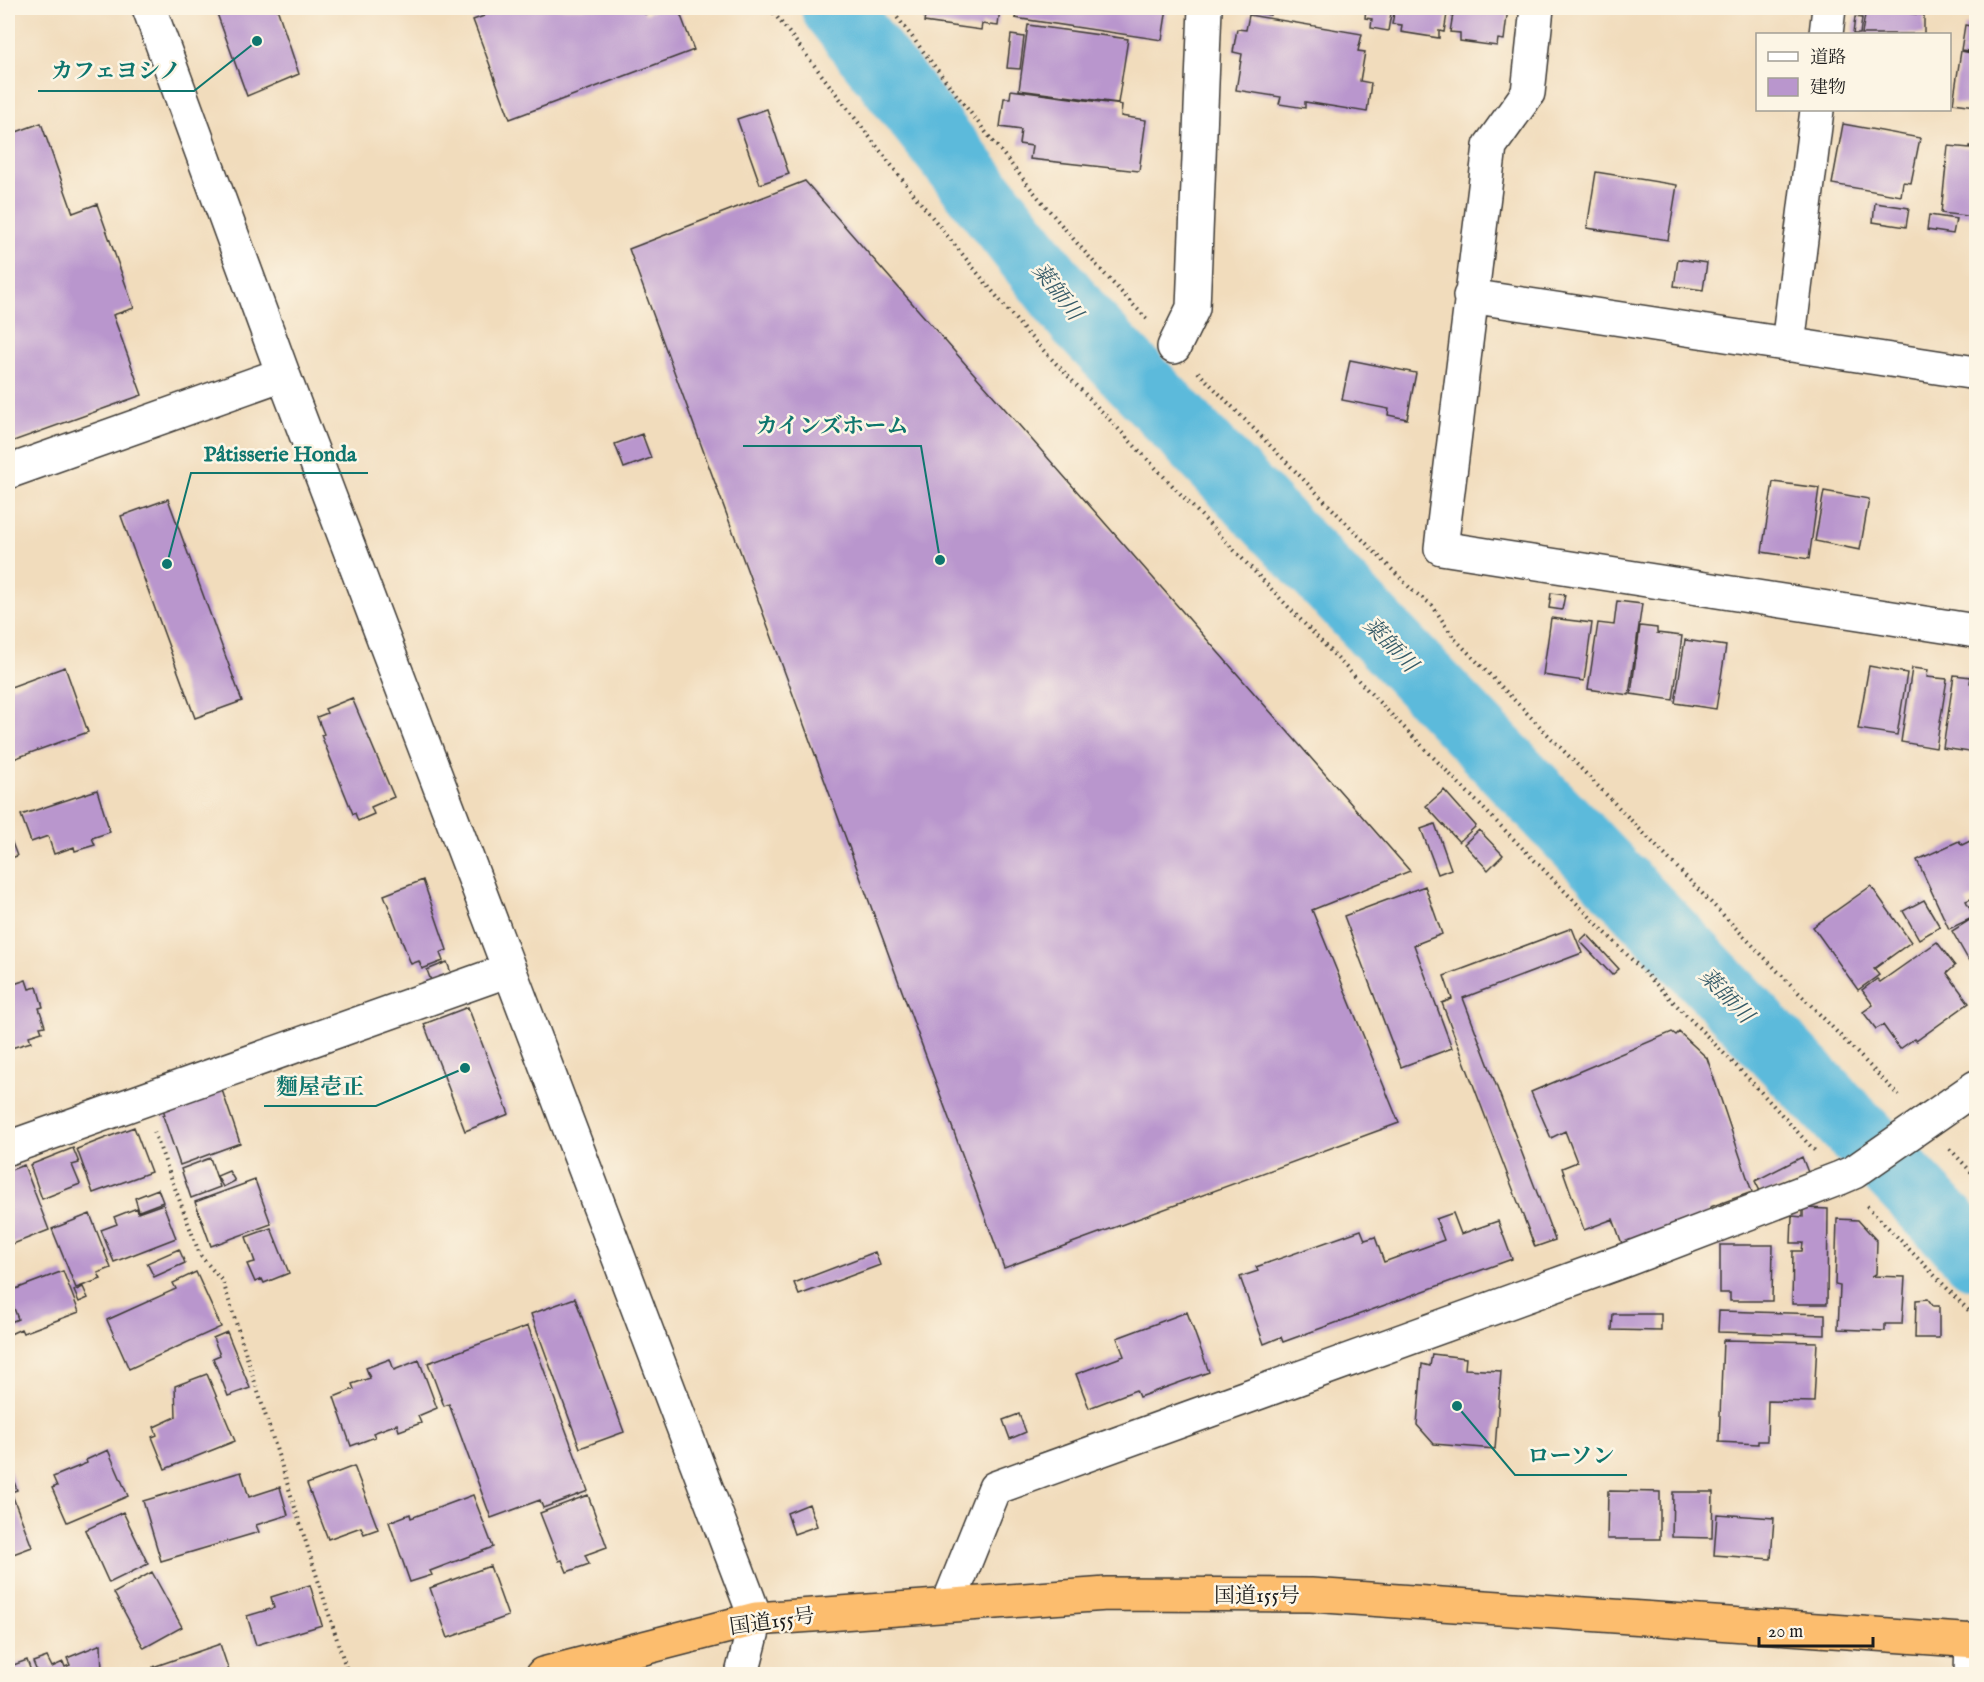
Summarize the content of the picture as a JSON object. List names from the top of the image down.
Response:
{
  "streets": {
    "highway": ["国道155号"]
  },
  "water": ["薬師川"],
  "places": [
    "カフェヨシノ",
    "カインズホーム",
    "Pâtisserie Honda",
    "麵屋壱正",
    "ローソン"
  ],
  "legend": ["道路", "建物"],
  "scale_bar": "20 m"
}
